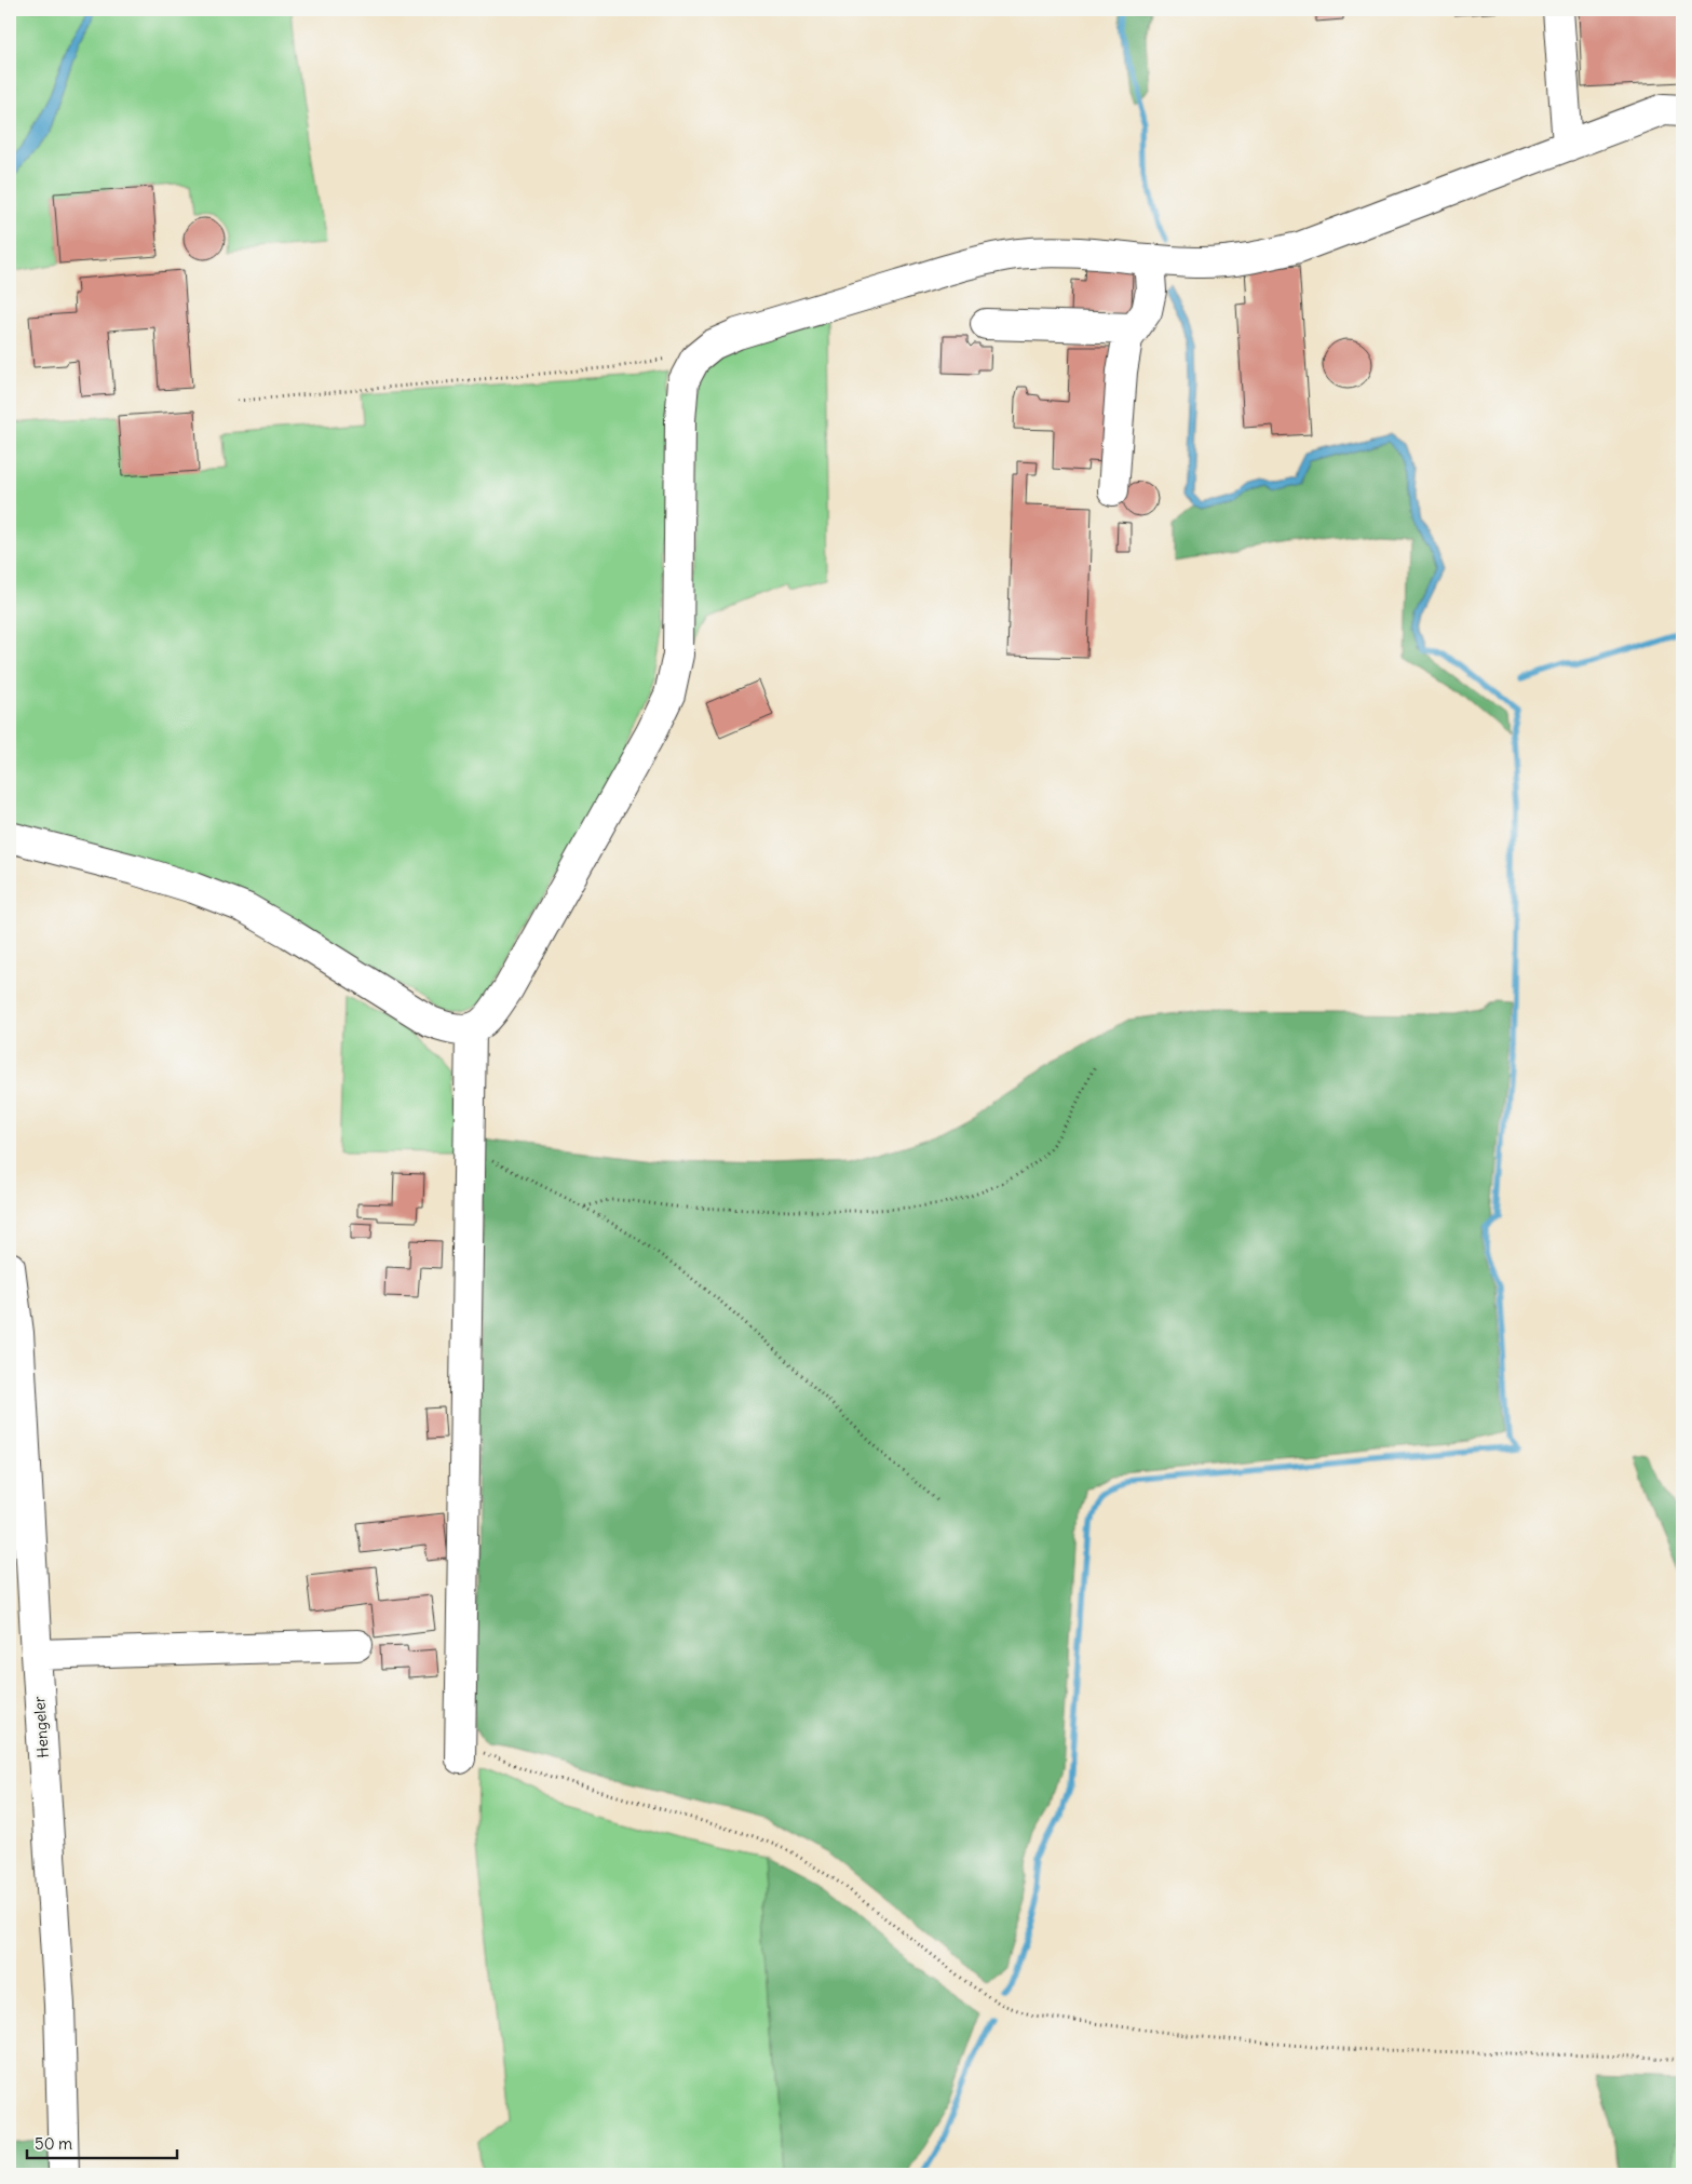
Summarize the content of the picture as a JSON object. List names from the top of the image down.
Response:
{
  "streets": {
    "street": ["Hengeler"]
  },
  "scale_bar": "50 m"
}
